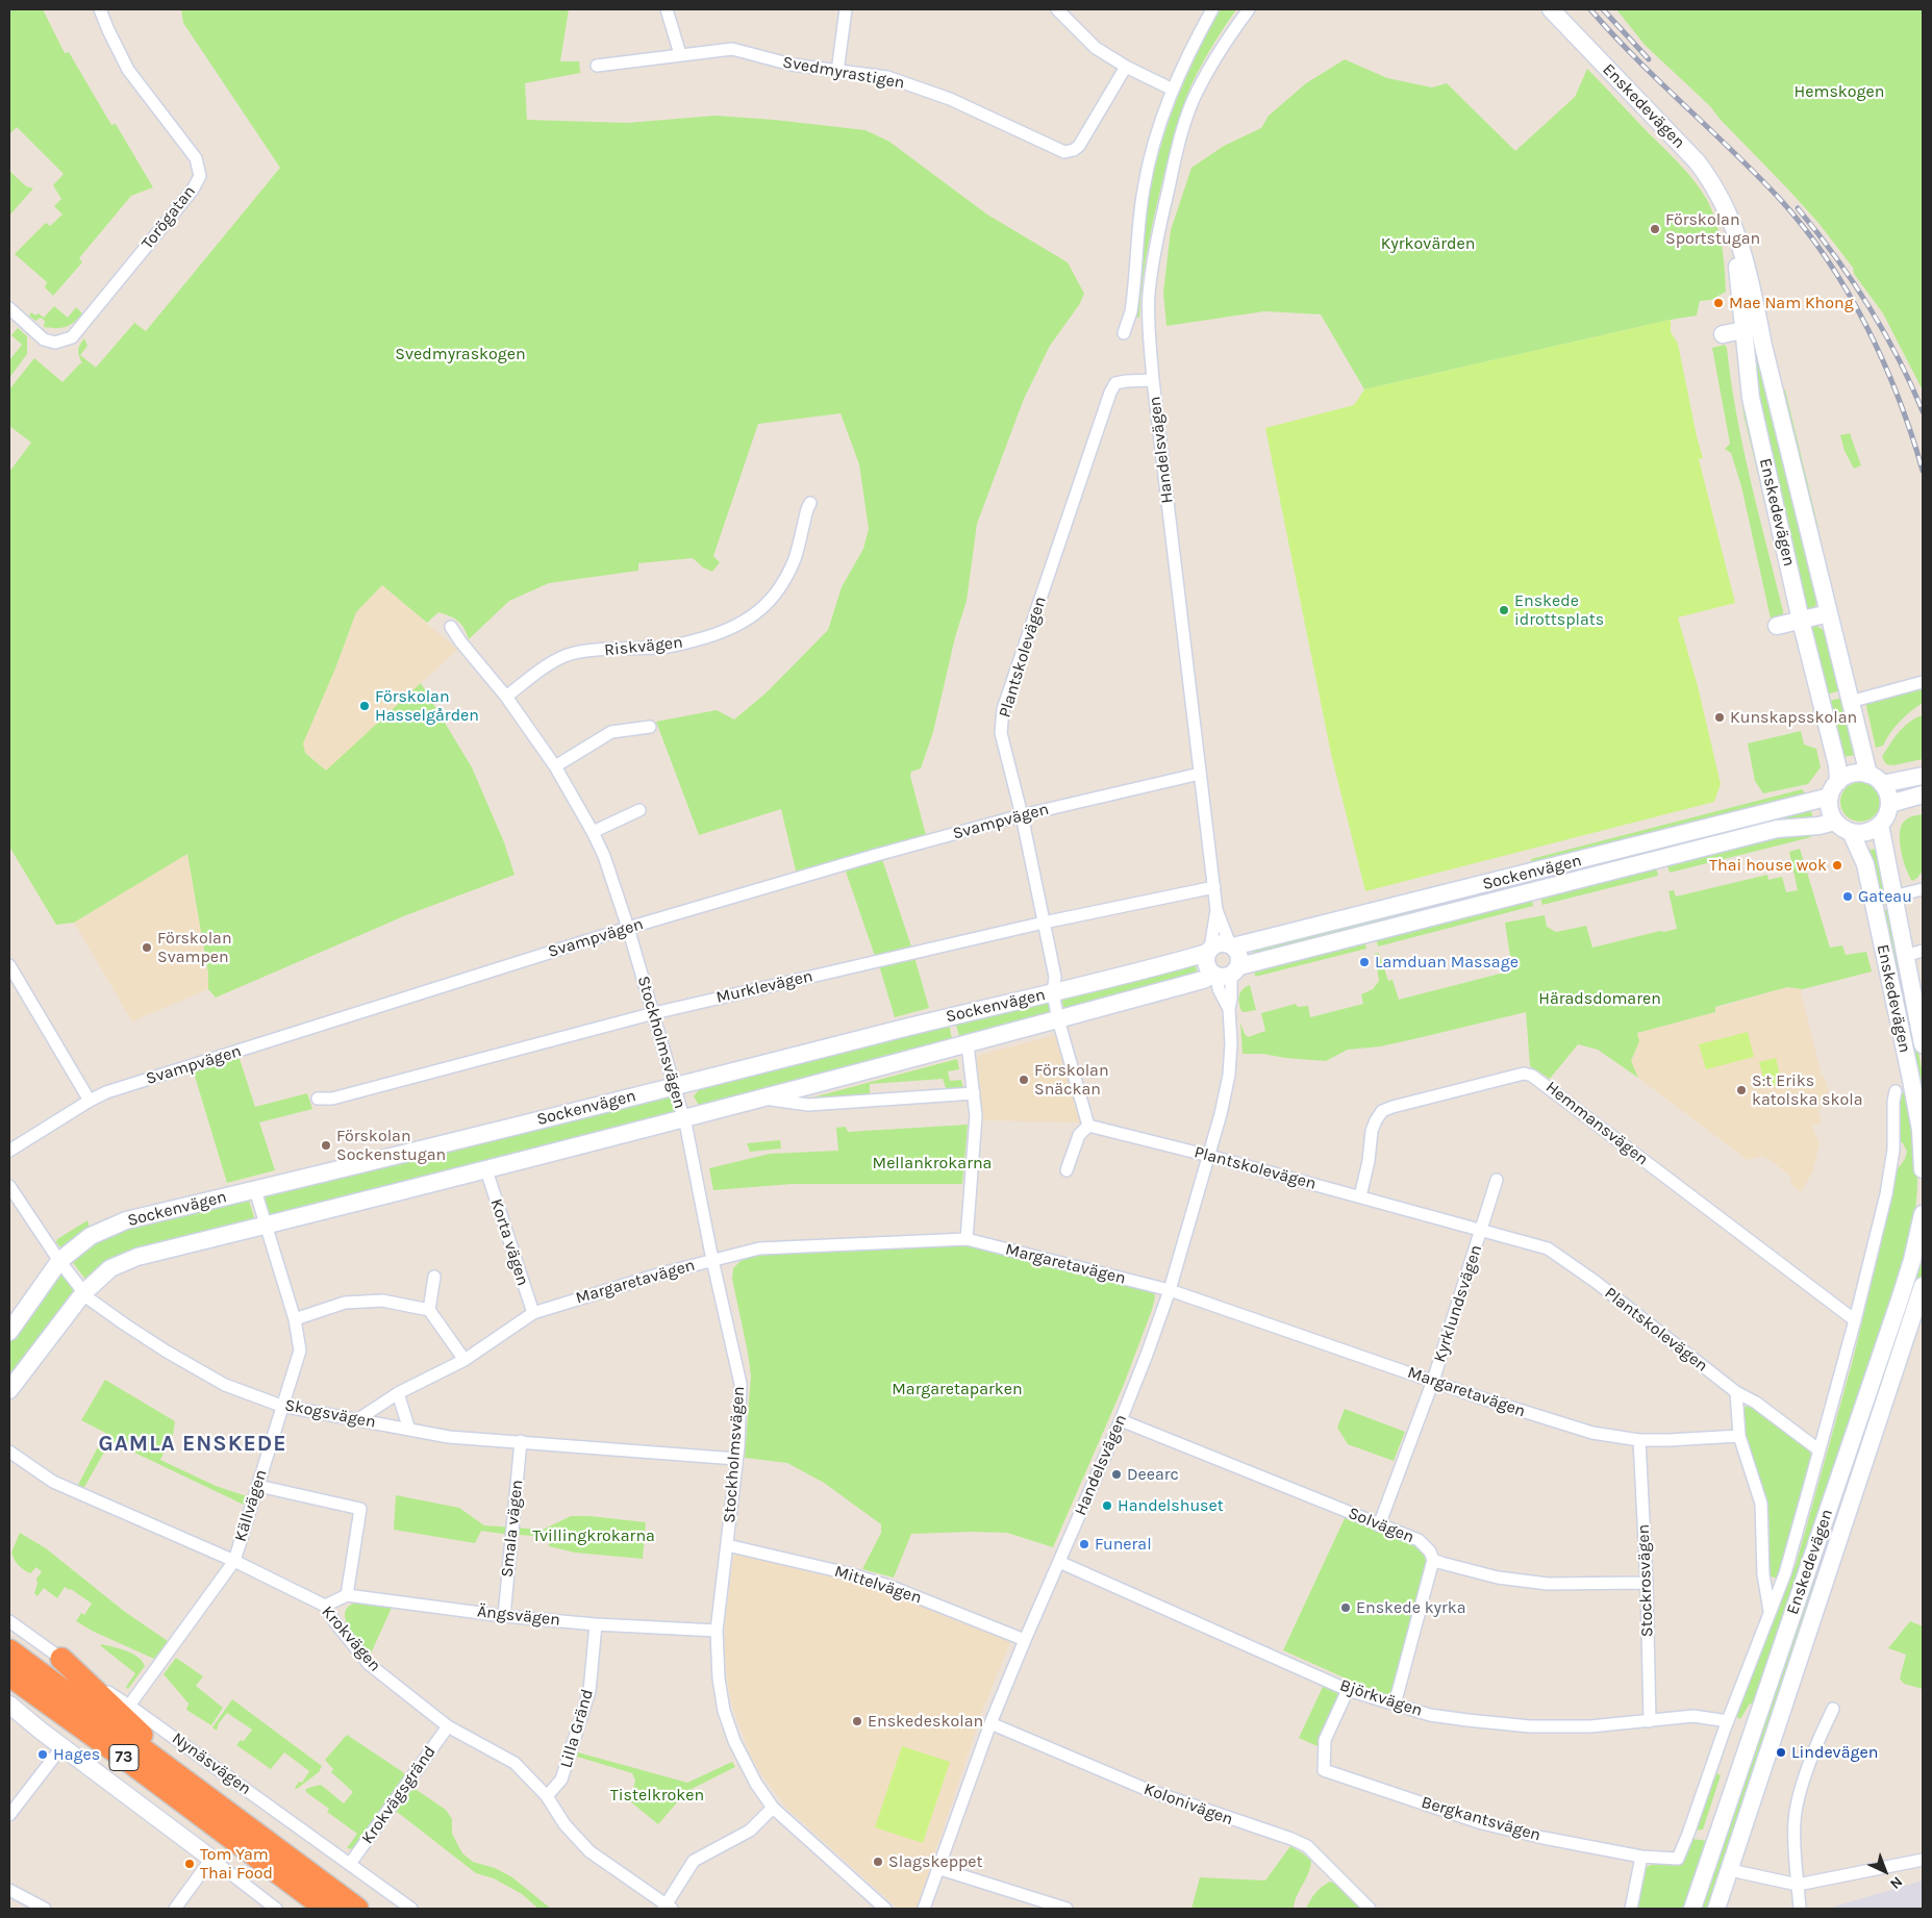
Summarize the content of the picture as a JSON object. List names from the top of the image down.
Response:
{
  "streets": {
    "highway": ["73", "Nynäsvägen"],
    "street": [
      "Svedmyrastigen",
      "Enskedevägen",
      "Torögatan",
      "Handelsvägen",
      "Riskvägen",
      "Plantskolevägen",
      "Svampvägen",
      "Sockenvägen",
      "Murklevägen",
      "Stockholmsvägen",
      "Hemmansvägen",
      "Korta vägen",
      "Margaretavägen",
      "Kyrklundsvägen",
      "Skogsvägen",
      "Källvägen",
      "Solvägen",
      "Smala vägen",
      "Stockrosvägen",
      "Mittelvägen",
      "Ängsvägen",
      "Krokvägen",
      "Björkvägen",
      "Lilla Gränd",
      "Krokvägsgränd",
      "Kolonivägen",
      "Bergkantsvägen"
    ]
  },
  "crossings": [
    ["Enskedevägen", "Plantskolevägen"],
    ["Enskedevägen", "Sockenvägen"],
    ["Enskedevägen", "Hemmansvägen"],
    ["Enskedevägen", "Margaretavägen"],
    ["Enskedevägen", "Björkvägen"],
    ["Enskedevägen", "Bergkantsvägen"],
    ["Handelsvägen", "Plantskolevägen"],
    ["Handelsvägen", "Svampvägen"],
    ["Handelsvägen", "Sockenvägen"],
    ["Handelsvägen", "Murklevägen"],
    ["Handelsvägen", "Margaretavägen"],
    ["Handelsvägen", "Solvägen"],
    ["Handelsvägen", "Mittelvägen"],
    ["Handelsvägen", "Björkvägen"],
    ["Handelsvägen", "Kolonivägen"],
    ["Riskvägen", "Stockholmsvägen"],
    ["Plantskolevägen", "Svampvägen"],
    ["Plantskolevägen", "Sockenvägen"],
    ["Plantskolevägen", "Murklevägen"],
    ["Plantskolevägen", "Hemmansvägen"],
    ["Plantskolevägen", "Kyrklundsvägen"],
    ["Svampvägen", "Stockholmsvägen"],
    ["Sockenvägen", "Stockholmsvägen"],
    ["Sockenvägen", "Korta vägen"],
    ["Sockenvägen", "Skogsvägen"],
    ["Sockenvägen", "Källvägen"],
    ["Murklevägen", "Stockholmsvägen"],
    ["Stockholmsvägen", "Margaretavägen"],
    ["Stockholmsvägen", "Skogsvägen"],
    ["Stockholmsvägen", "Mittelvägen"],
    ["Stockholmsvägen", "Ängsvägen"],
    ["Korta vägen", "Margaretavägen"],
    ["Margaretavägen", "Kyrklundsvägen"],
    ["Margaretavägen", "Skogsvägen"],
    ["Margaretavägen", "Stockrosvägen"],
    ["Kyrklundsvägen", "Solvägen"],
    ["Skogsvägen", "Källvägen"],
    ["Skogsvägen", "Smala vägen"],
    ["Källvägen", "Krokvägen"],
    ["Källvägen", "Nynäsvägen"],
    ["Smala vägen", "Ängsvägen"],
    ["Stockrosvägen", "Björkvägen"],
    ["Ängsvägen", "Lilla Gränd"],
    ["Krokvägen", "Lilla Gränd"],
    ["Krokvägen", "Krokvägsgränd"],
    ["Björkvägen", "Bergkantsvägen"],
    ["Nynäsvägen", "Krokvägsgränd"]
  ],
  "districts": ["GAMLA ENSKEDE"],
  "parks": [
    "Hemskogen",
    "Kyrkovärden",
    "Svedmyraskogen",
    "Häradsdomaren",
    "Mellankrokarna",
    "Margaretaparken",
    "Tvillingkrokarna",
    "Tistelkroken"
  ],
  "places": [
    "Förskolan Sportstugan",
    "Mae Nam Khong",
    "Enskede idrottsplats",
    "Förskolan Hasselgården",
    "Kunskapsskolan",
    "Thai house wok",
    "Gateau",
    "Förskolan Svampen",
    "Lamduan Massage",
    "Förskolan Snäckan",
    "S:t Eriks katolska skola",
    "Förskolan Sockenstugan",
    "Deearc",
    "Handelshuset",
    "Funeral",
    "Enskede kyrka",
    "Enskedeskolan",
    "Lindevägen",
    "Hages",
    "Slagskeppet",
    "Tom Yam Thai Food"
  ],
  "north": "bottom right"
}
